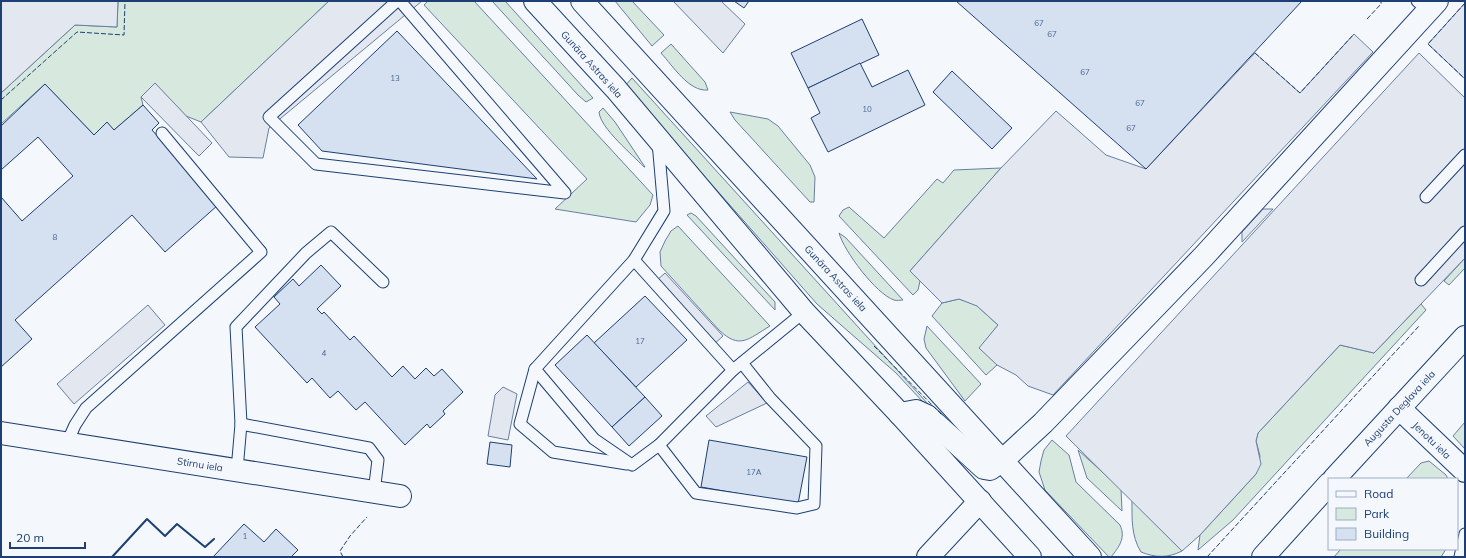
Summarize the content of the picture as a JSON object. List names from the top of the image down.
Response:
{
  "streets": {
    "main road": [
      "Gunāra Astras iela",
      "Augusta Deglava iela",
      "Jenotu iela",
      "Stirnu iela"
    ]
  },
  "crossings": [
    ["Augusta Deglava iela", "Jenotu iela"]
  ],
  "house_numbers": [
    "67",
    "67",
    "67",
    "13",
    "67",
    "10",
    "67",
    "8",
    "17",
    "4",
    "17A",
    "1"
  ],
  "legend": ["Road", "Park", "Building"],
  "scale_bar": "20 m"
}
